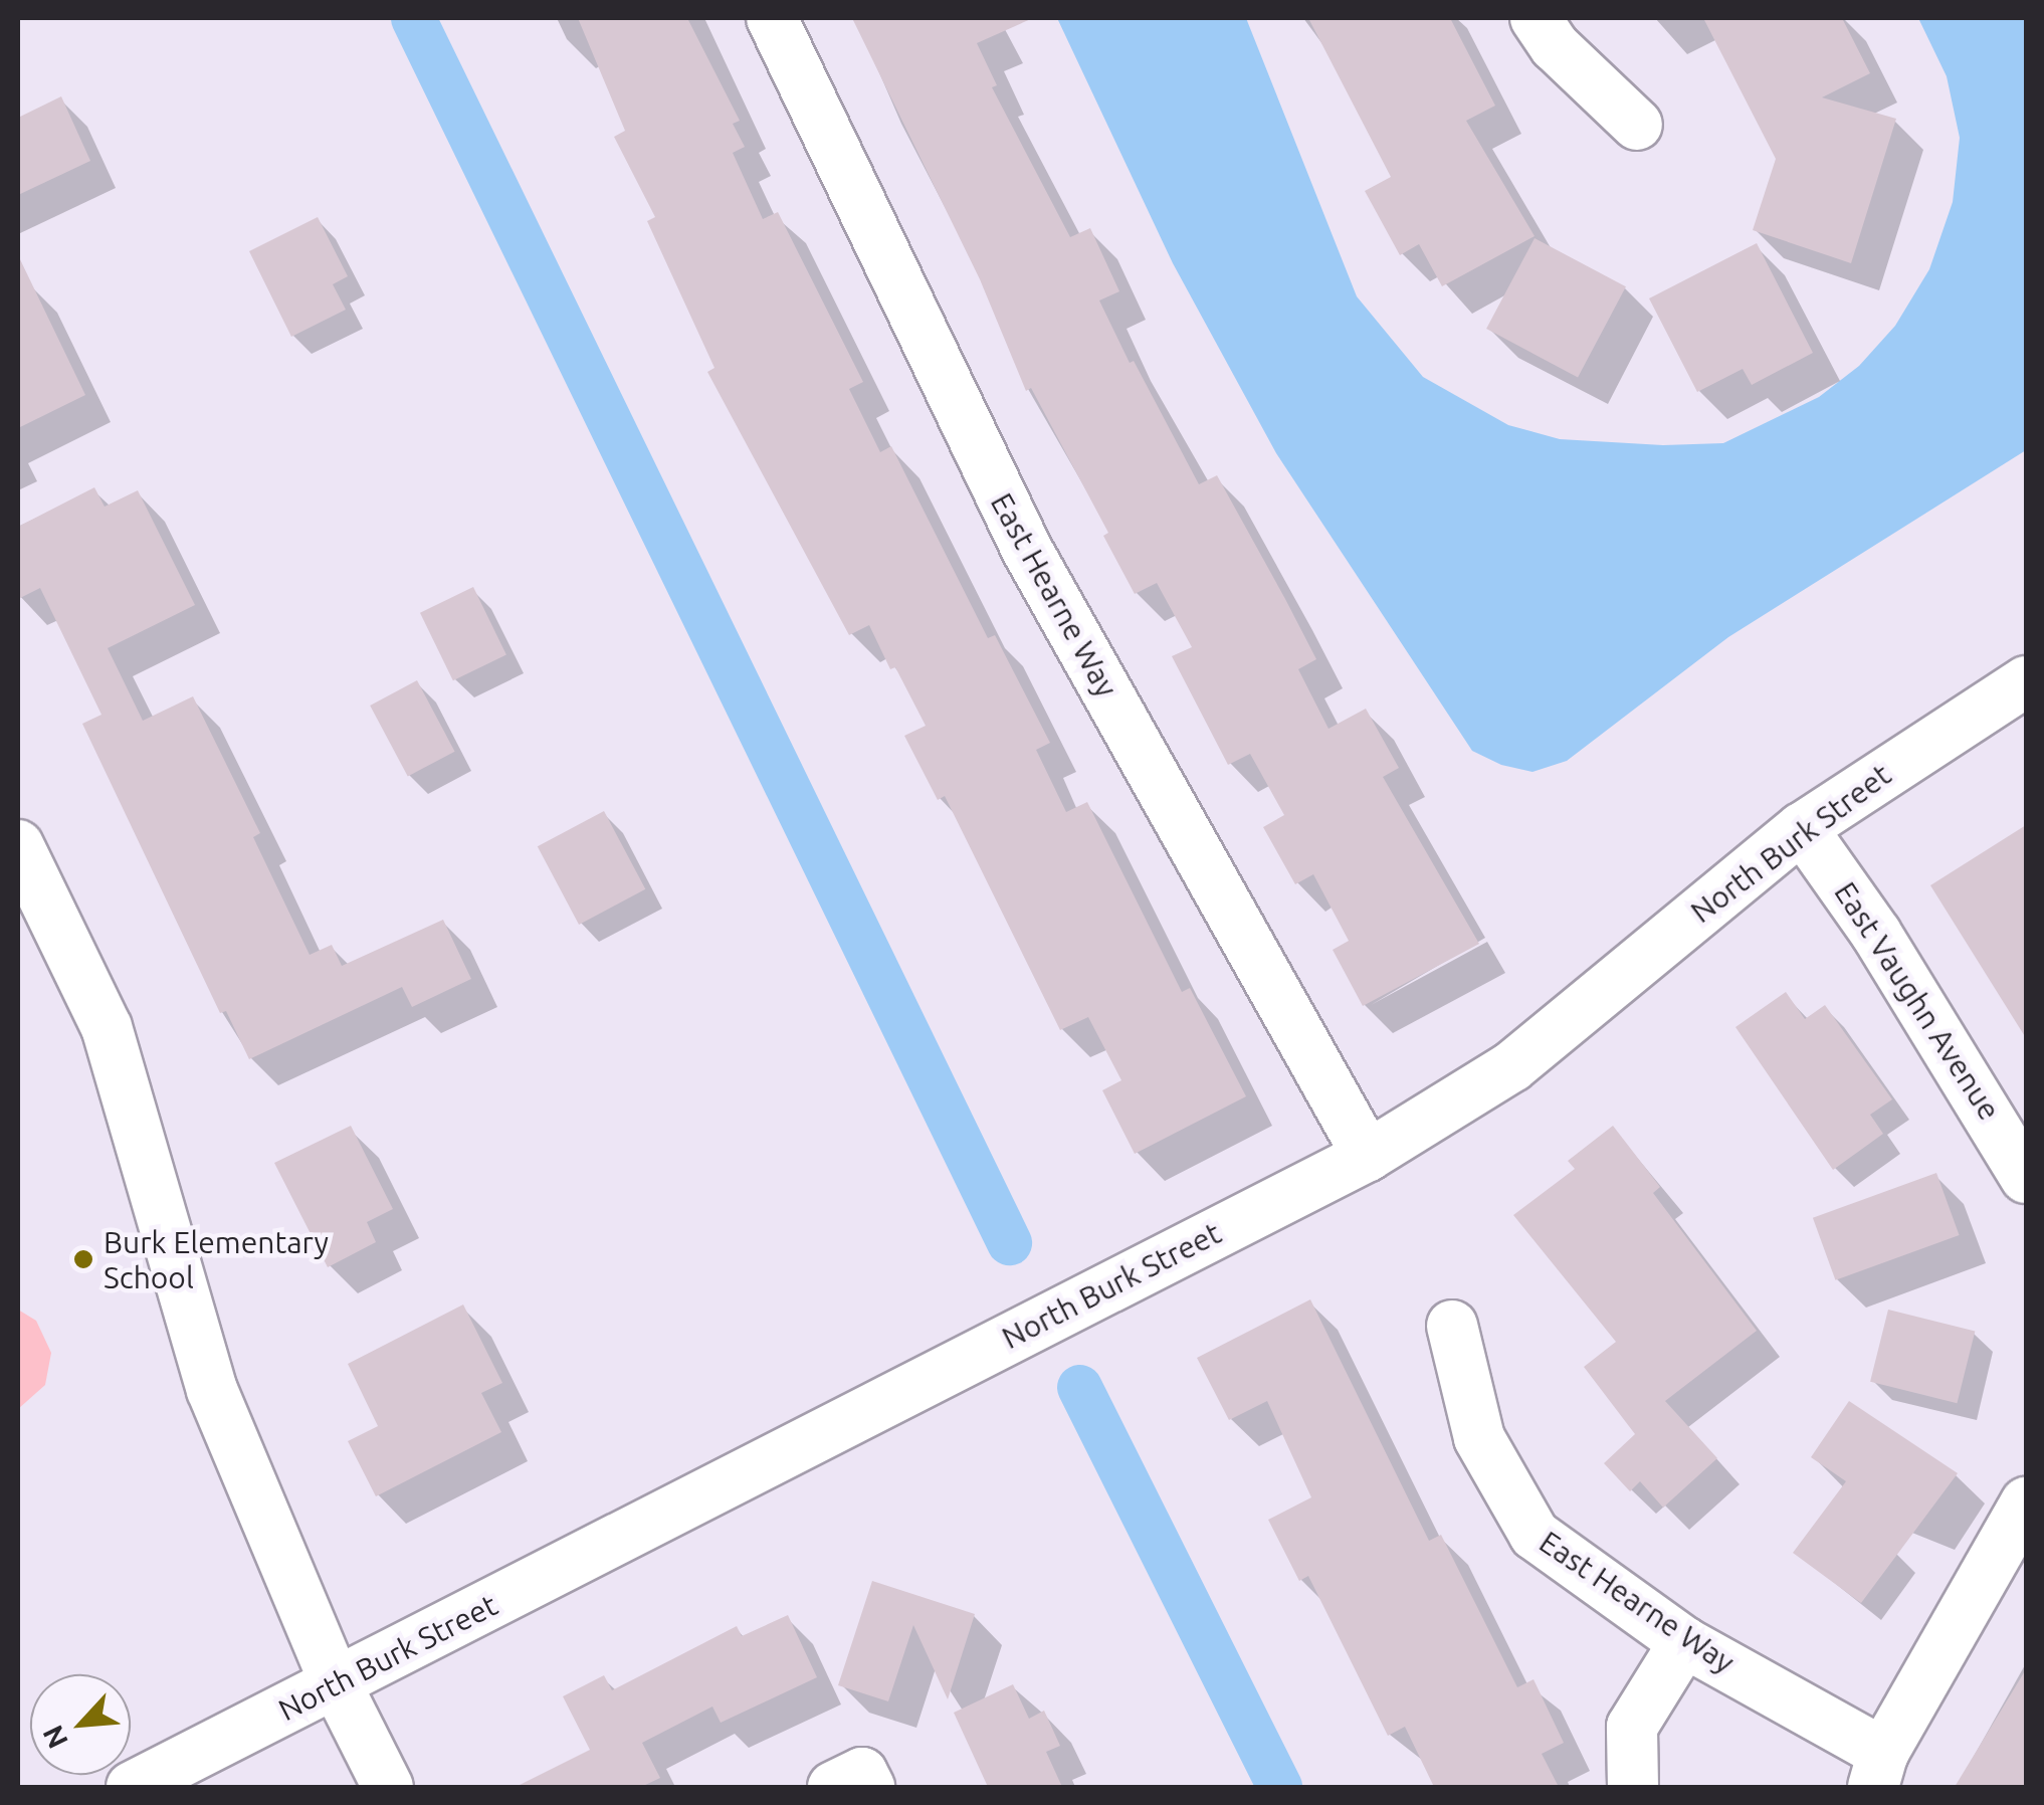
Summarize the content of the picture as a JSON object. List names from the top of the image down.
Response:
{
  "streets": {
    "street": ["East Hearne Way", "North Burk Street", "East Vaughn Avenue"]
  },
  "crossings": [
    ["East Hearne Way", "North Burk Street"],
    ["North Burk Street", "East Vaughn Avenue"]
  ],
  "places": ["Burk Elementary School"],
  "north": "bottom left"
}
